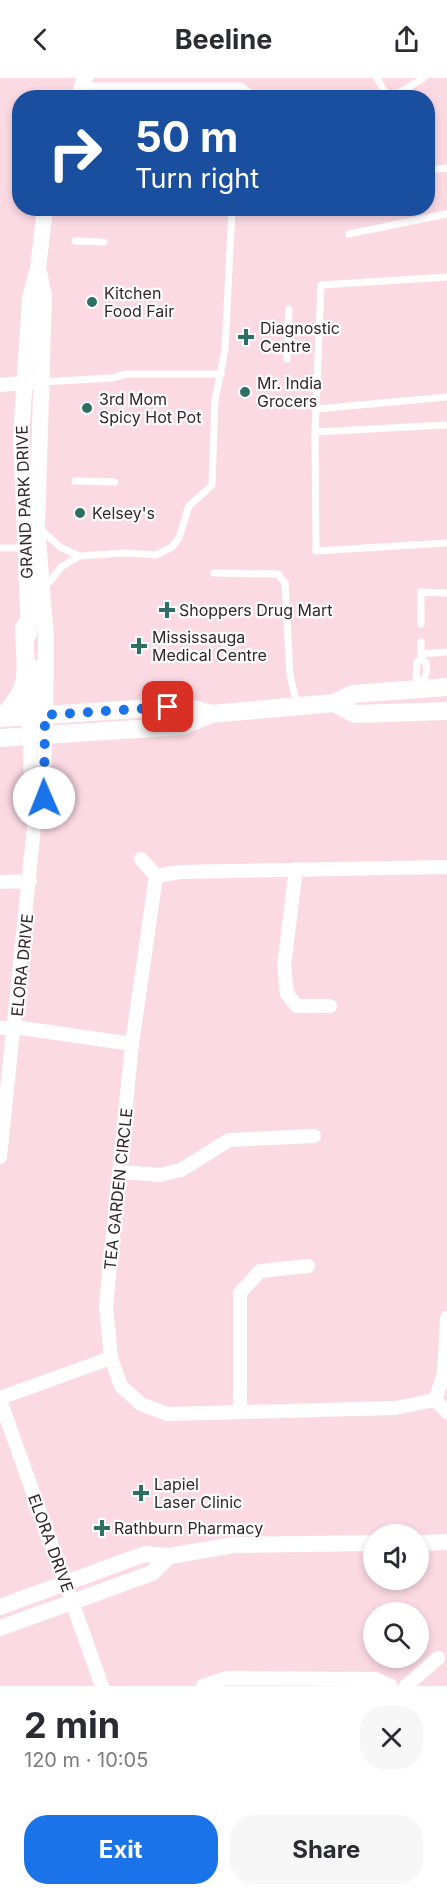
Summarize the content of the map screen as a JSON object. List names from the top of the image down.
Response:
{
  "streets": {
    "street": ["GRAND PARK DRIVE", "ELORA DRIVE", "TEA GARDEN CIRCLE"]
  },
  "crossings": [
    ["GRAND PARK DRIVE", "ELORA DRIVE"]
  ],
  "places": {
    "other": [
      "Kitchen Food Fair",
      "Mr. India Grocers",
      "3rd Mom Spicy Hot Pot",
      "Kelsey's"
    ],
    "health": [
      "Diagnostic Centre",
      "Shoppers Drug Mart",
      "Mississauga Medical Centre",
      "Lapiel Laser Clinic",
      "Rathburn Pharmacy"
    ]
  },
  "page": {
    "header": "Beeline",
    "turn": ["50 m", "Turn right"],
    "heading": ["2 min", "120 m · 10:05"],
    "buttons": ["Exit", "Share"]
  }
}
